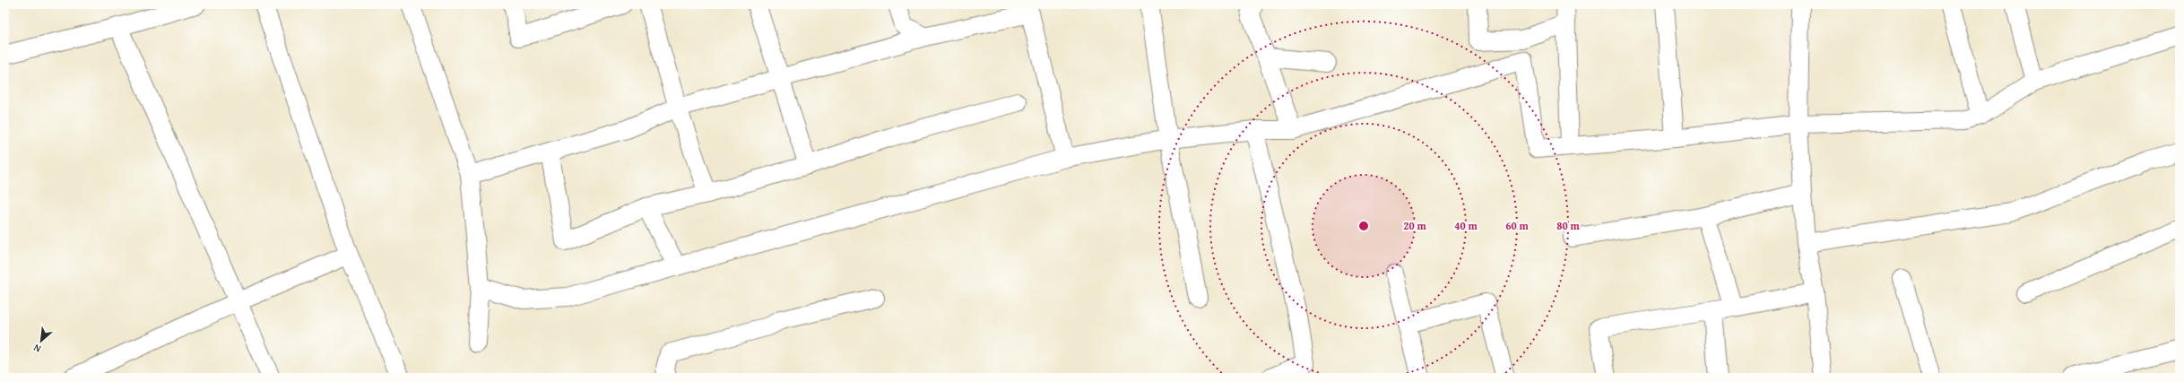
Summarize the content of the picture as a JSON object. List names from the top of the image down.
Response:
{
  "north": "bottom left",
  "rings": [
    "20 m",
    "40 m",
    "60 m",
    "80 m"
  ]
}
